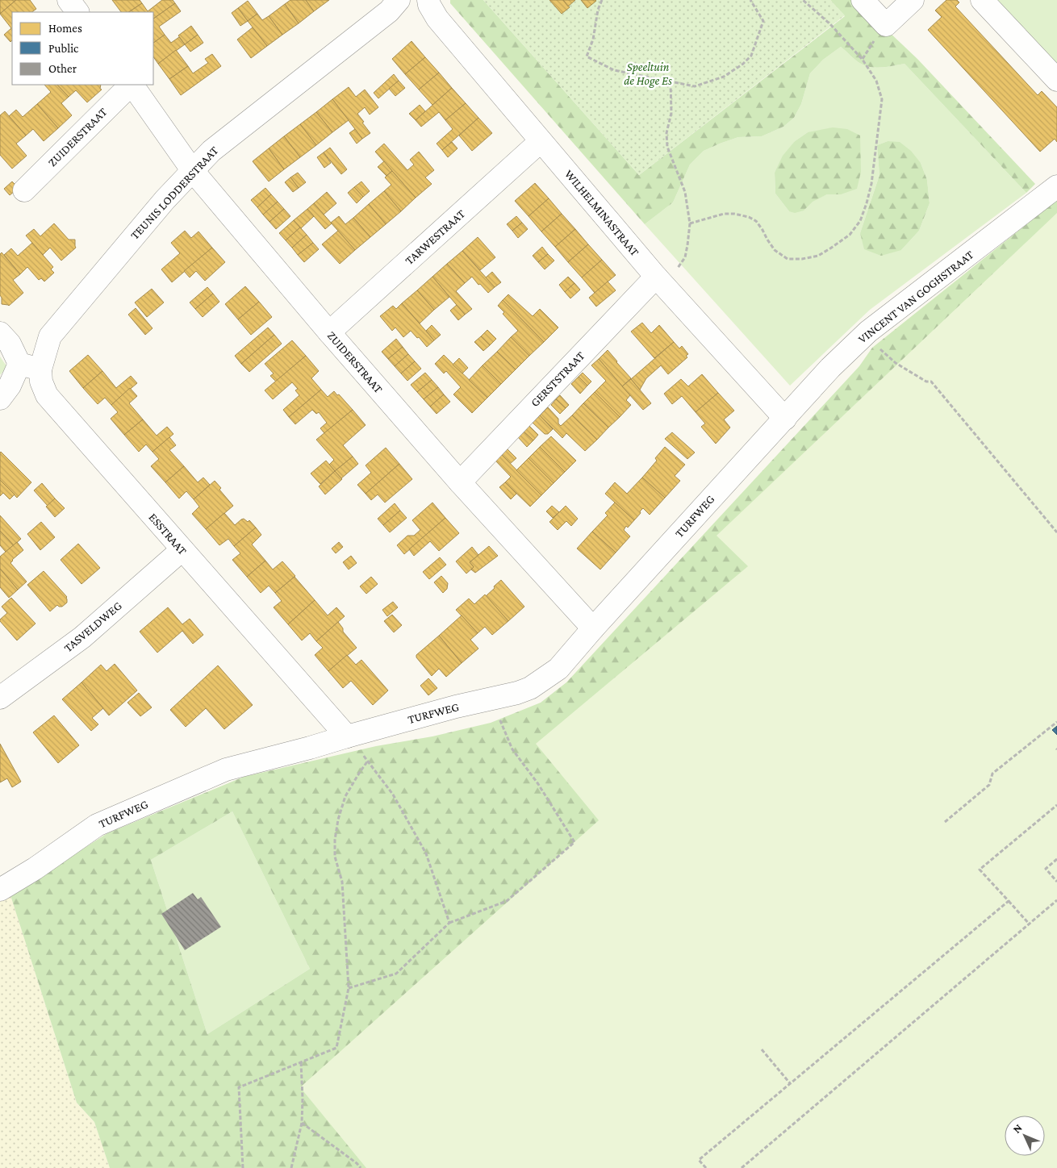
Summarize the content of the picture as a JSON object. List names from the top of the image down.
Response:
{
  "streets": {
    "street": [
      "ZUIDERSTRAAT",
      "TEUNIS LODDERSTRAAT",
      "WILHELMINASTRAAT",
      "TARWESTRAAT",
      "VINCENT VAN GOGHSTRAAT",
      "GERSTSTRAAT",
      "TURFWEG",
      "ESSTRAAT",
      "TASVELDWEG"
    ]
  },
  "crossings": [
    ["ZUIDERSTRAAT", "TEUNIS LODDERSTRAAT"],
    ["ZUIDERSTRAAT", "TARWESTRAAT"],
    ["ZUIDERSTRAAT", "GERSTSTRAAT"],
    ["ZUIDERSTRAAT", "TURFWEG"],
    ["TEUNIS LODDERSTRAAT", "ESSTRAAT"],
    ["WILHELMINASTRAAT", "TARWESTRAAT"],
    ["WILHELMINASTRAAT", "VINCENT VAN GOGHSTRAAT"],
    ["WILHELMINASTRAAT", "GERSTSTRAAT"],
    ["WILHELMINASTRAAT", "TURFWEG"],
    ["VINCENT VAN GOGHSTRAAT", "TURFWEG"],
    ["TURFWEG", "ESSTRAAT"],
    ["ESSTRAAT", "TASVELDWEG"]
  ],
  "parks": ["Speeltuin de Hoge Es"],
  "legend": ["Homes", "Public", "Other"],
  "north": "top left"
}
